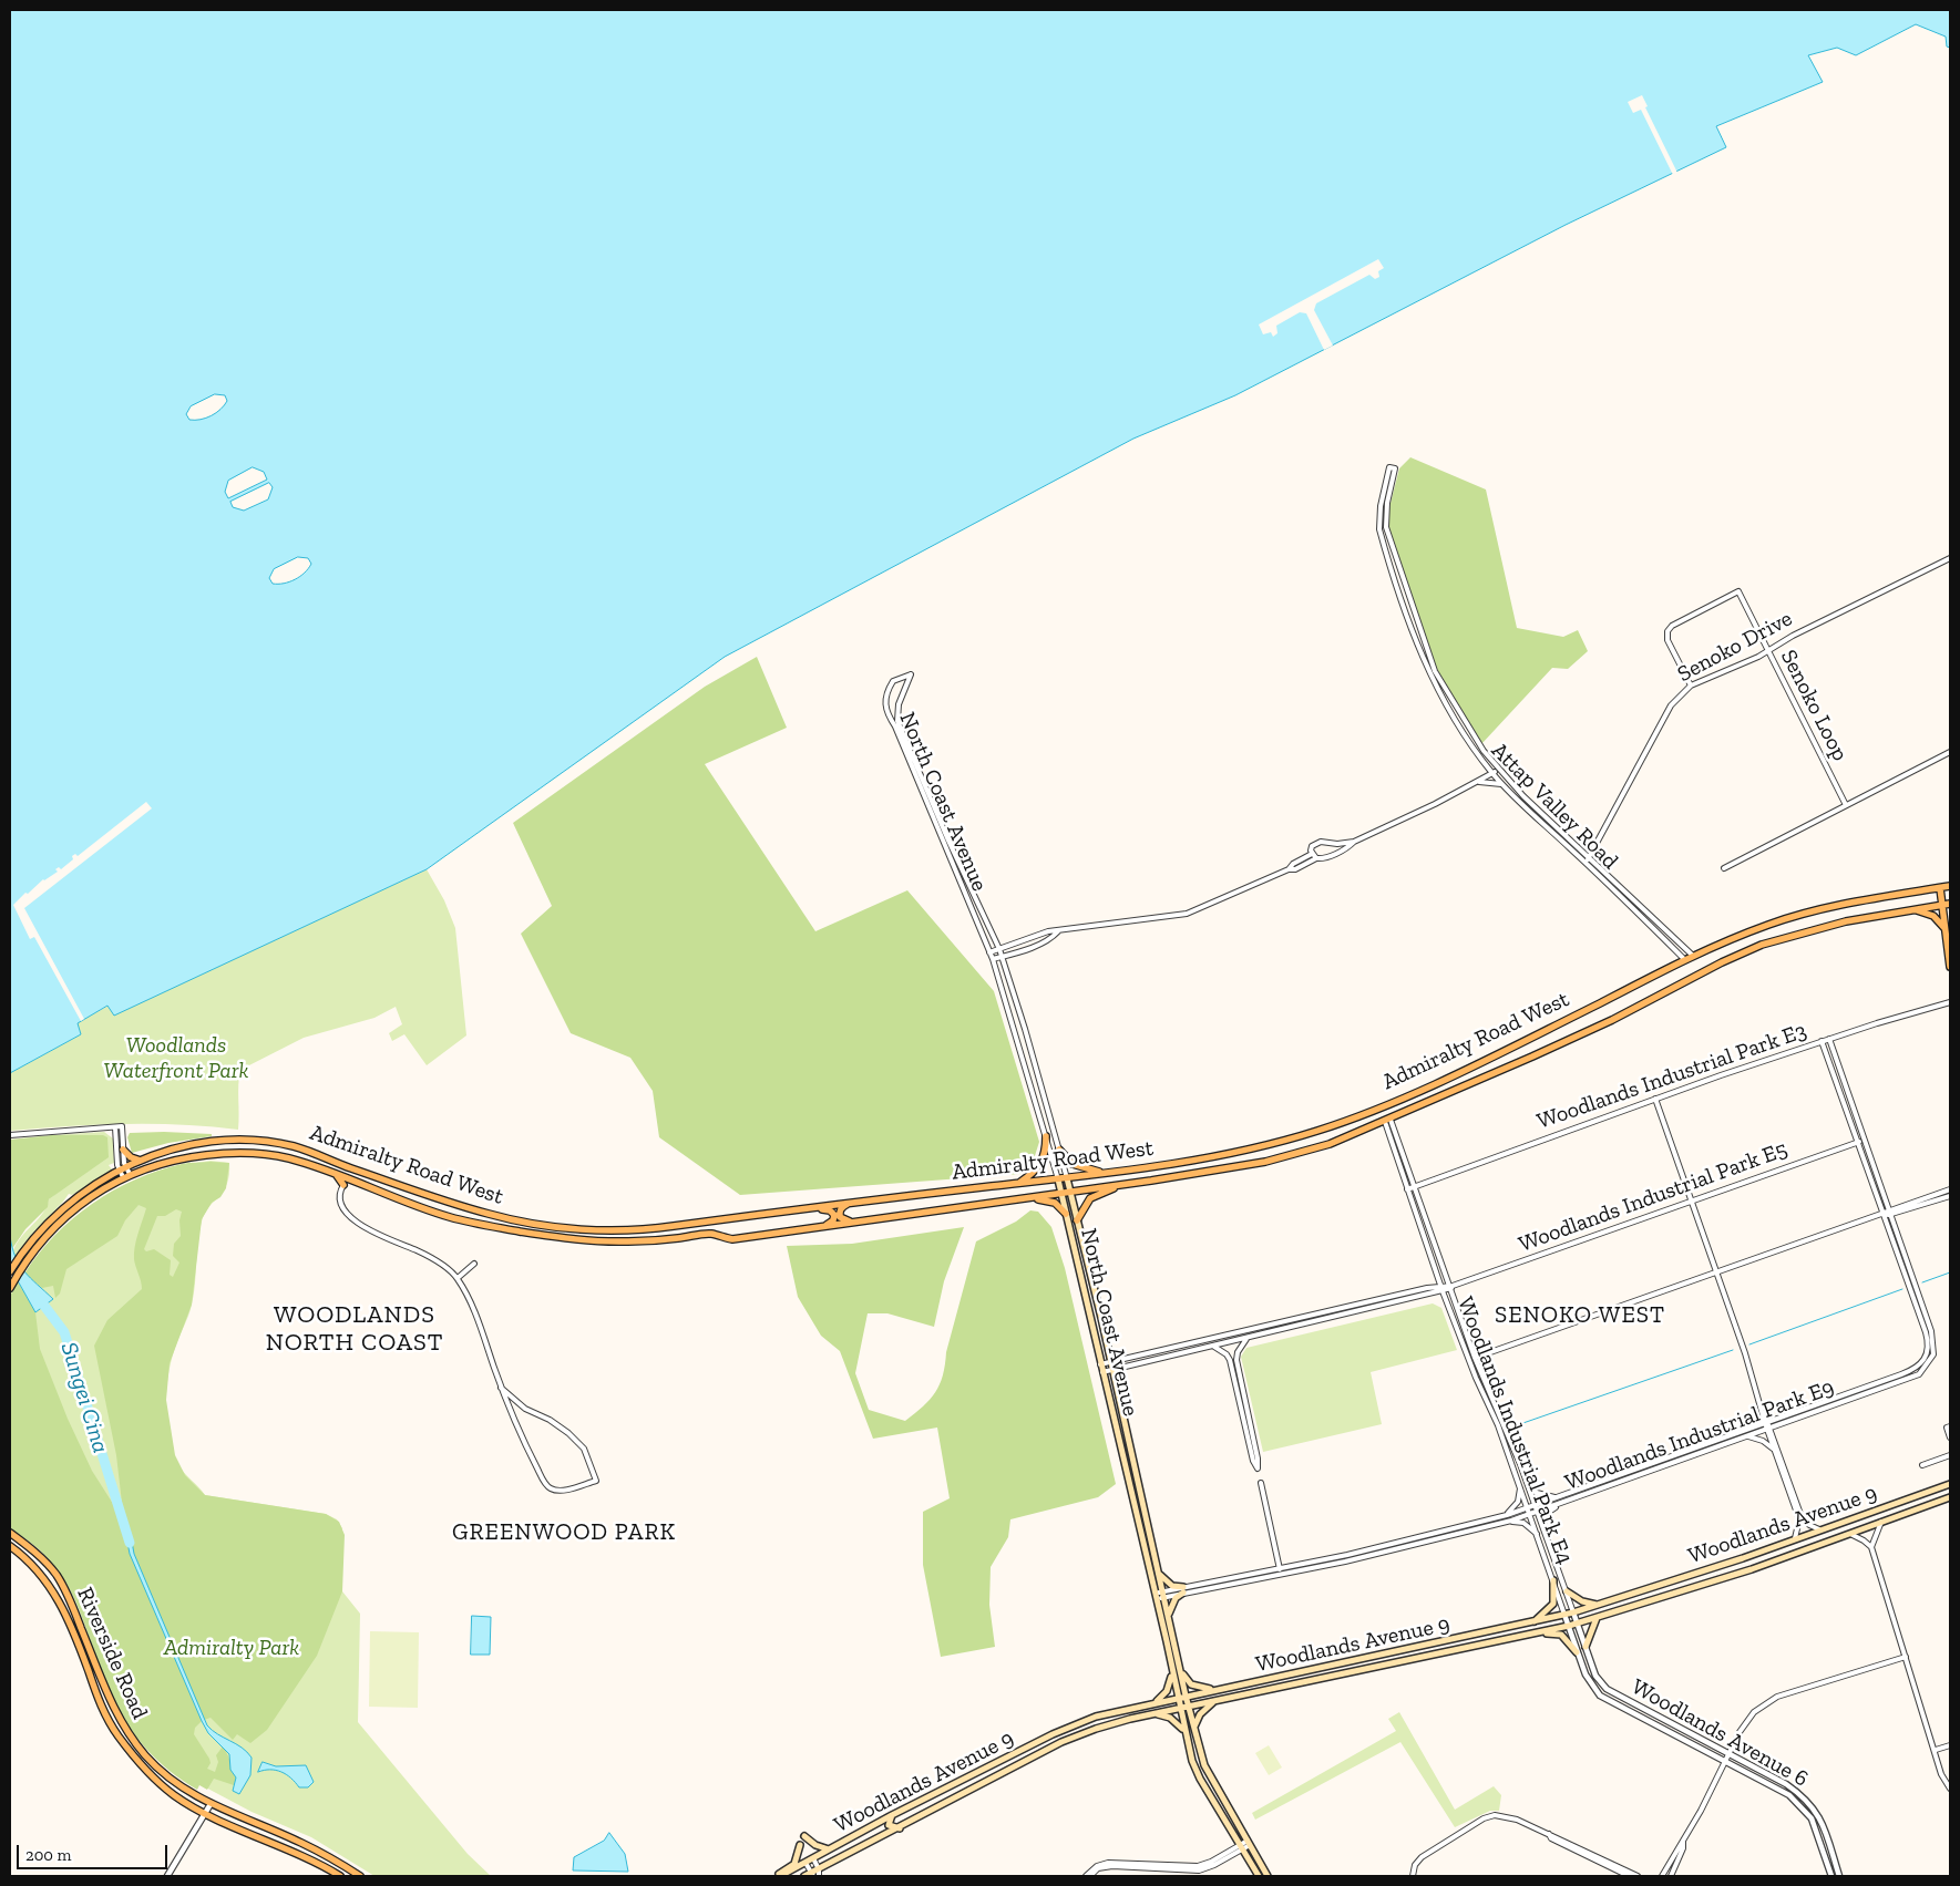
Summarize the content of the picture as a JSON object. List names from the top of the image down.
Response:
{
  "streets": {
    "main road": [
      "North Coast Avenue",
      "Admiralty Road West",
      "Woodlands Avenue 9",
      "Riverside Road"
    ],
    "street": [
      "Senoko Drive",
      "Senoko Loop",
      "Attap Valley Road",
      "Woodlands Industrial Park E3",
      "Woodlands Industrial Park E5",
      "Woodlands Industrial Park E4",
      "Woodlands Industrial Park E9",
      "Woodlands Avenue 6"
    ]
  },
  "crossings": [
    ["Senoko Drive", "Senoko Loop"],
    ["Senoko Drive", "Attap Valley Road"],
    ["North Coast Avenue", "Admiralty Road West"],
    ["North Coast Avenue", "Woodlands Industrial Park E5"],
    ["North Coast Avenue", "Woodlands Industrial Park E9"],
    ["North Coast Avenue", "Woodlands Avenue 9"],
    ["Attap Valley Road", "Admiralty Road West"],
    ["Admiralty Road West", "Woodlands Industrial Park E4"],
    ["Woodlands Industrial Park E3", "Woodlands Industrial Park E4"],
    ["Woodlands Industrial Park E5", "Woodlands Industrial Park E4"],
    ["Woodlands Industrial Park E4", "Woodlands Industrial Park E9"],
    ["Woodlands Industrial Park E4", "Woodlands Avenue 9"],
    ["Woodlands Industrial Park E4", "Woodlands Avenue 6"],
    ["Woodlands Avenue 9", "Woodlands Avenue 6"]
  ],
  "districts": ["WOODLANDS NORTH COAST", "SENOKO WEST", "GREENWOOD PARK"],
  "water": ["Sungei Cina"],
  "parks": ["Woodlands Waterfront Park", "Admiralty Park"],
  "scale_bar": "200 m"
}
